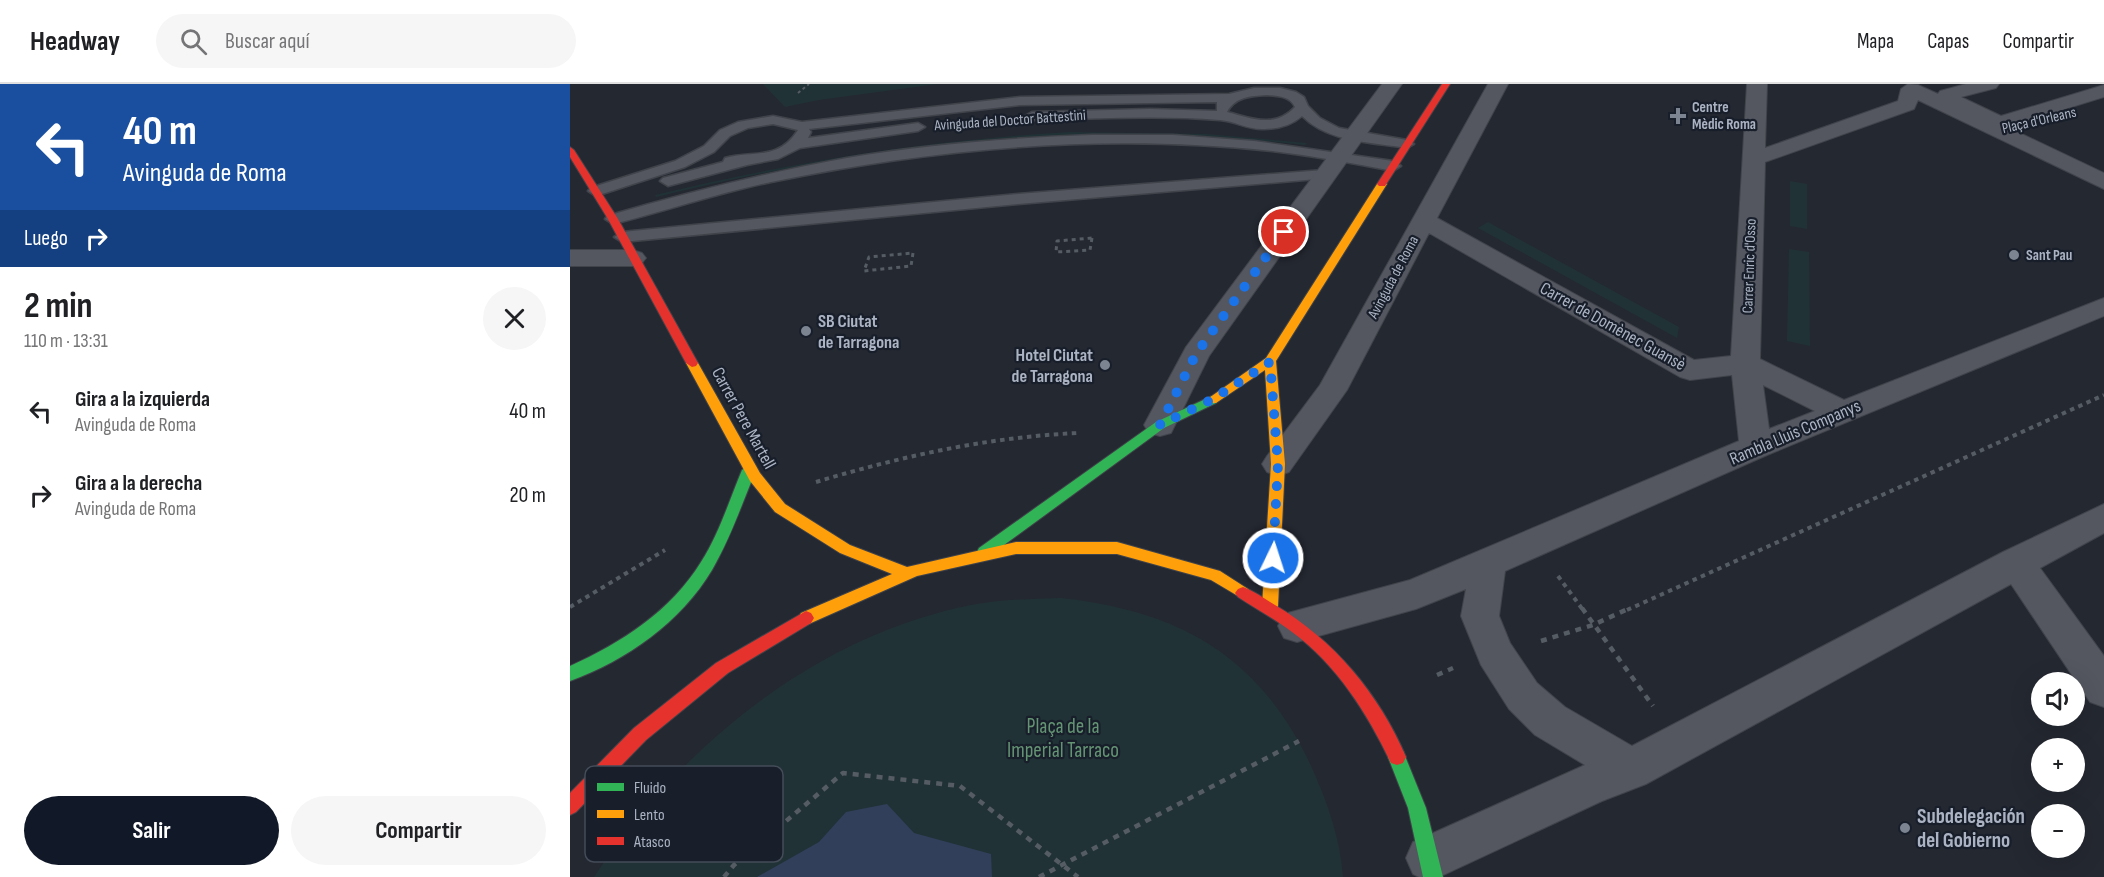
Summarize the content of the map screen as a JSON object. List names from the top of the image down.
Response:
{
  "streets": {
    "main road": ["Carrer Pere Martell"],
    "street": [
      "Plaça d'Orleans",
      "Carrer Enric d'Osso",
      "Avinguda de Roma",
      "Carrer de Domènec Guansè",
      "Rambla Lluis Companys"
    ],
    "lane": ["Avinguda del Doctor Battestini"]
  },
  "crossings": [
    ["Avinguda del Doctor Battestini", "Carrer Pere Martell"],
    ["Plaça d'Orleans", "Carrer Enric d'Osso"],
    ["Carrer Enric d'Osso", "Carrer de Domènec Guansè"],
    ["Carrer Enric d'Osso", "Rambla Lluis Companys"],
    ["Avinguda de Roma", "Carrer de Domènec Guansè"]
  ],
  "parks": ["Plaça de la Imperial Tarraco"],
  "places": {
    "health": ["Centre Mèdic Roma"],
    "other": [
      "Sant Pau",
      "SB Ciutat de Tarragona",
      "Hotel Ciutat de Tarragona",
      "Subdelegación del Gobierno"
    ]
  },
  "legend": ["Fluido", "Lento", "Atasco"],
  "page": {
    "header": "Headway",
    "search": "Buscar aquí",
    "nav": ["Mapa", "Capas", "Compartir"],
    "turn": ["40 m", "Avinguda de Roma"],
    "then": "Luego",
    "heading": ["2 min", "110 m · 13:31"],
    "list": [
      {
        "name": "Gira a la izquierda",
        "note": "Avinguda de Roma",
        "value": "40 m"
      },
      {
        "name": "Gira a la derecha",
        "note": "Avinguda de Roma",
        "value": "20 m"
      }
    ],
    "map_buttons": ["+", "−"],
    "buttons": ["Salir", "Compartir"]
  }
}
